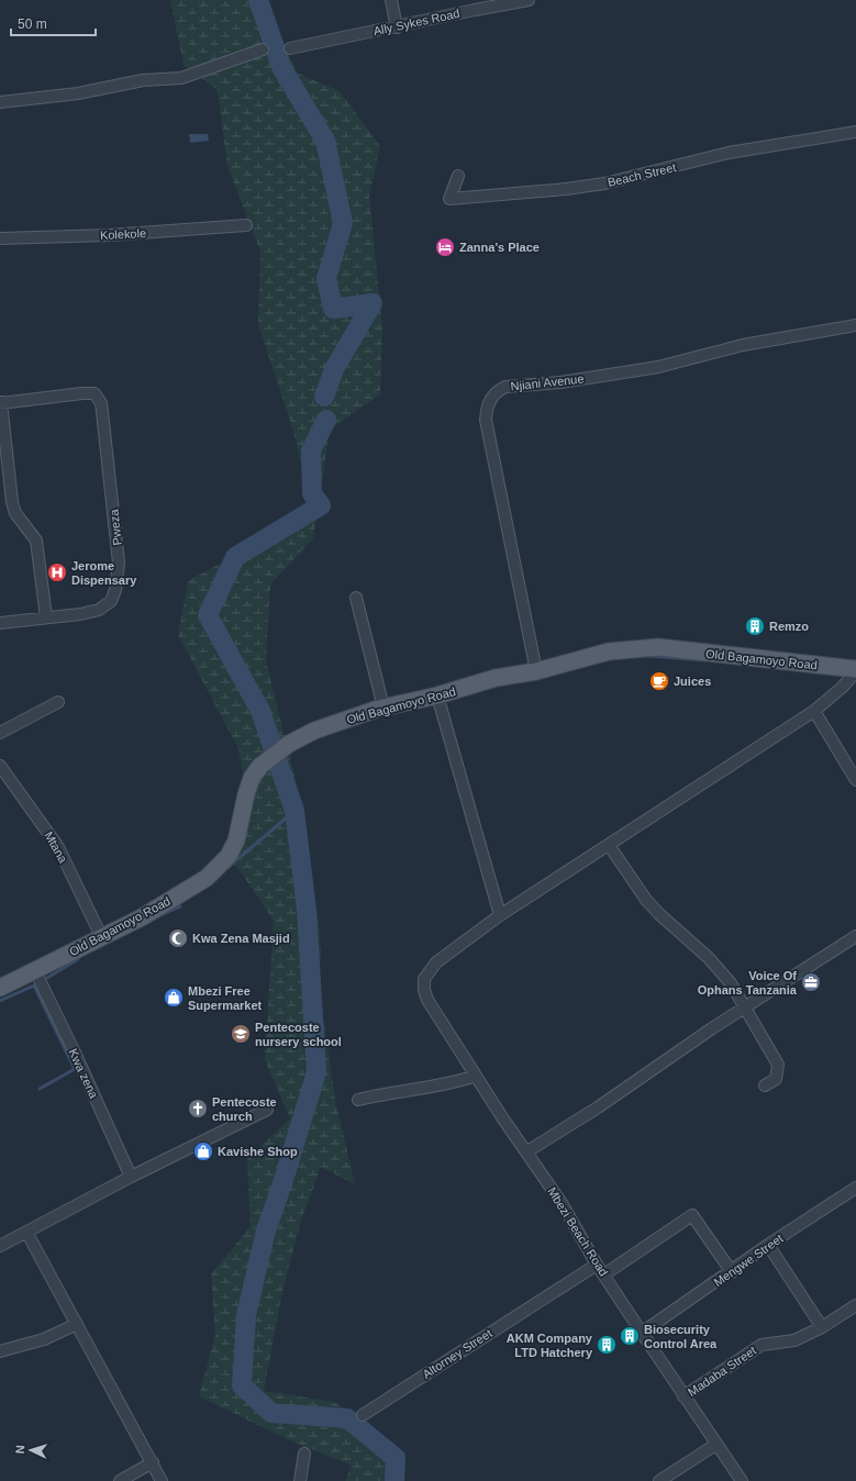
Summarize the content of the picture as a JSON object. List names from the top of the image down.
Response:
{
  "streets": {
    "main road": ["Old Bagamoyo Road"],
    "street": [
      "Ally Sykes Road",
      "Beach Street",
      "Kolekole",
      "Njiani Avenue",
      "Pweza",
      "Mtana",
      "Kwa zena",
      "Mbezi Beach Road",
      "Mengwe Street",
      "Altorney Street",
      "Madaba Street"
    ]
  },
  "crossings": [
    ["Njiani Avenue", "Old Bagamoyo Road"],
    ["Old Bagamoyo Road", "Mtana"],
    ["Old Bagamoyo Road", "Kwa zena"],
    ["Mbezi Beach Road", "Mengwe Street"],
    ["Mbezi Beach Road", "Altorney Street"],
    ["Mbezi Beach Road", "Madaba Street"]
  ],
  "places": {
    "hotel": ["Zanna's Place"],
    "hospital": ["Jerome Dispensary"],
    "building": ["Remzo", "Biosecurity Control Area", "AKM Company LTD Hatchery"],
    "cafe": ["Juices"],
    "mosque": ["Kwa Zena Masjid"],
    "office": ["Voice Of Ophans Tanzania"],
    "shop": ["Mbezi Free Supermarket", "Kavishe Shop"],
    "school or university": ["Pentecoste nursery school"],
    "church": ["Pentecoste church"]
  },
  "scale_bar": "50 m",
  "north": "left"
}
